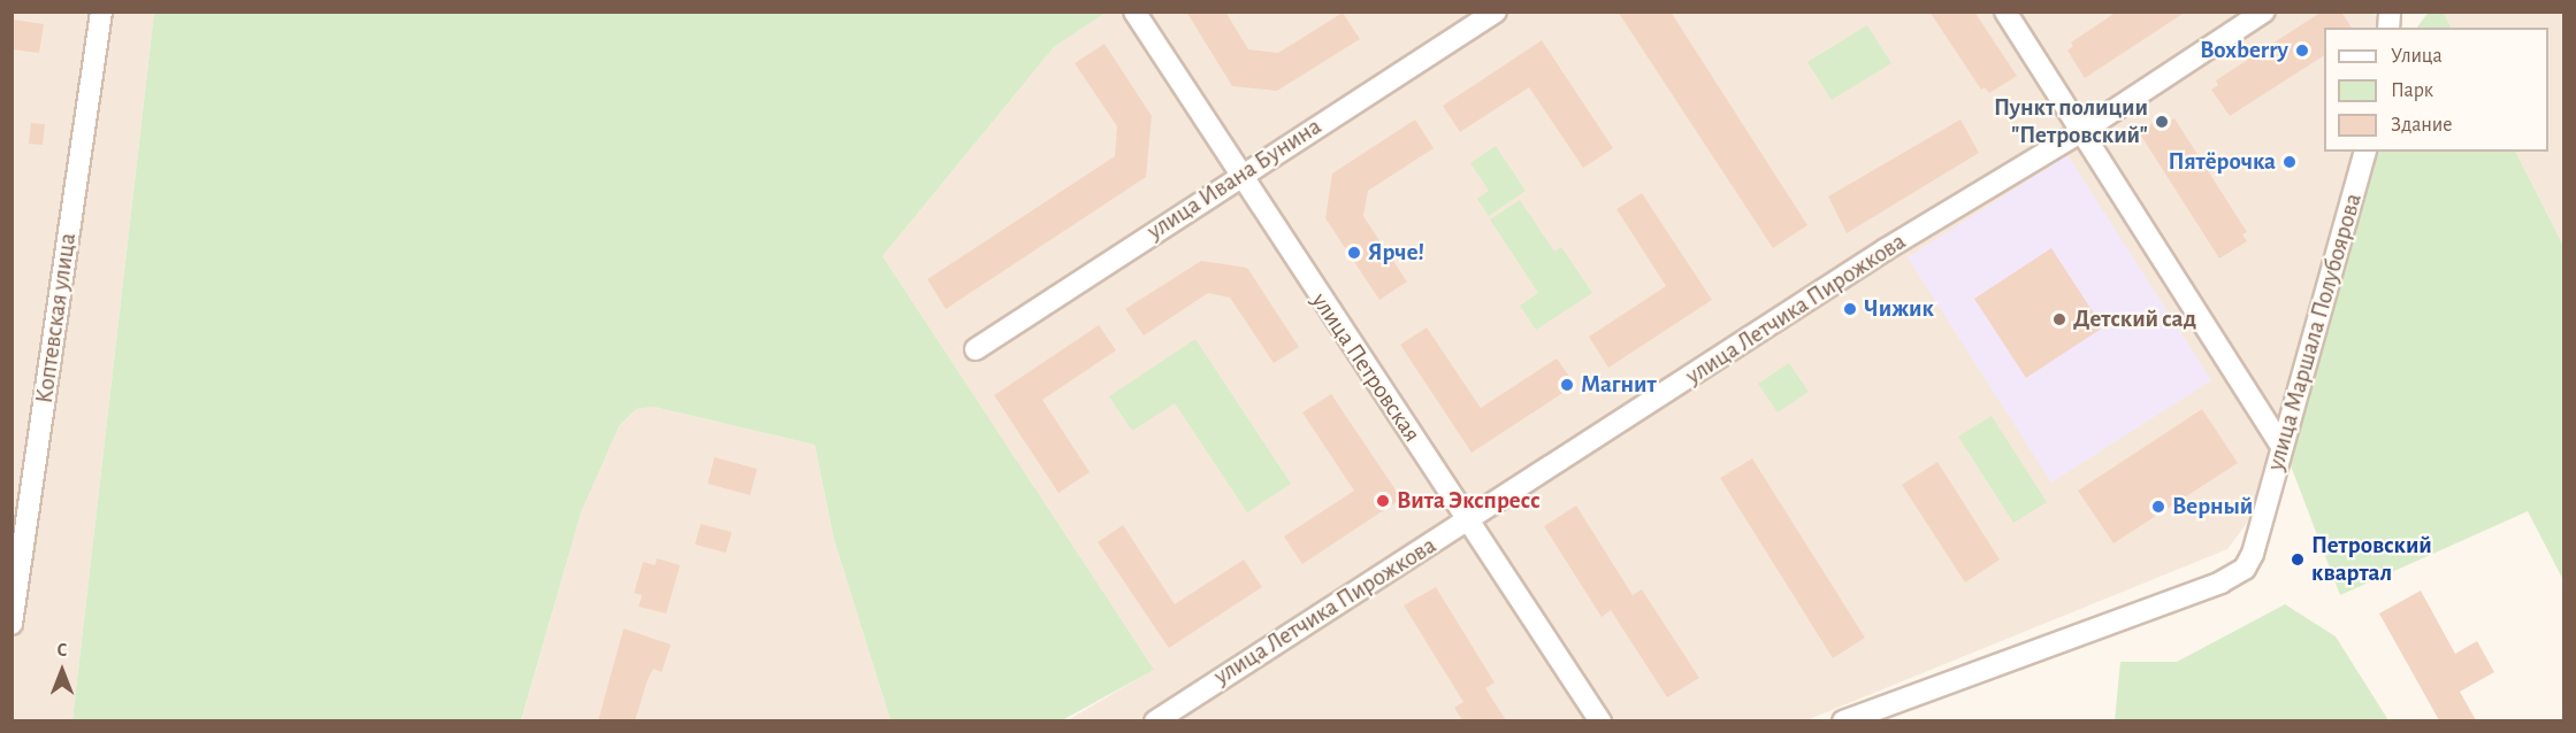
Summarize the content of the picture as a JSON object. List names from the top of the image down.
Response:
{
  "streets": {
    "street": [
      "улица Ивана Бунина",
      "улица Летчика Пирожкова",
      "Коптевская улица",
      "улица Маршала Полубоярова",
      "улица Петровская"
    ]
  },
  "crossings": [
    ["улица Ивана Бунина", "улица Петровская"],
    ["улица Летчика Пирожкова", "улица Петровская"]
  ],
  "places": [
    "Boxberry",
    "Пункт полиции \"Петровский\"",
    "Пятёрочка",
    "Ярче!",
    "Чижик",
    "Детский сад",
    "Магнит",
    "Вита Экспресс",
    "Верный",
    "Петровский квартал"
  ],
  "legend": ["Улица", "Парк", "Здание"],
  "north": "top"
}
